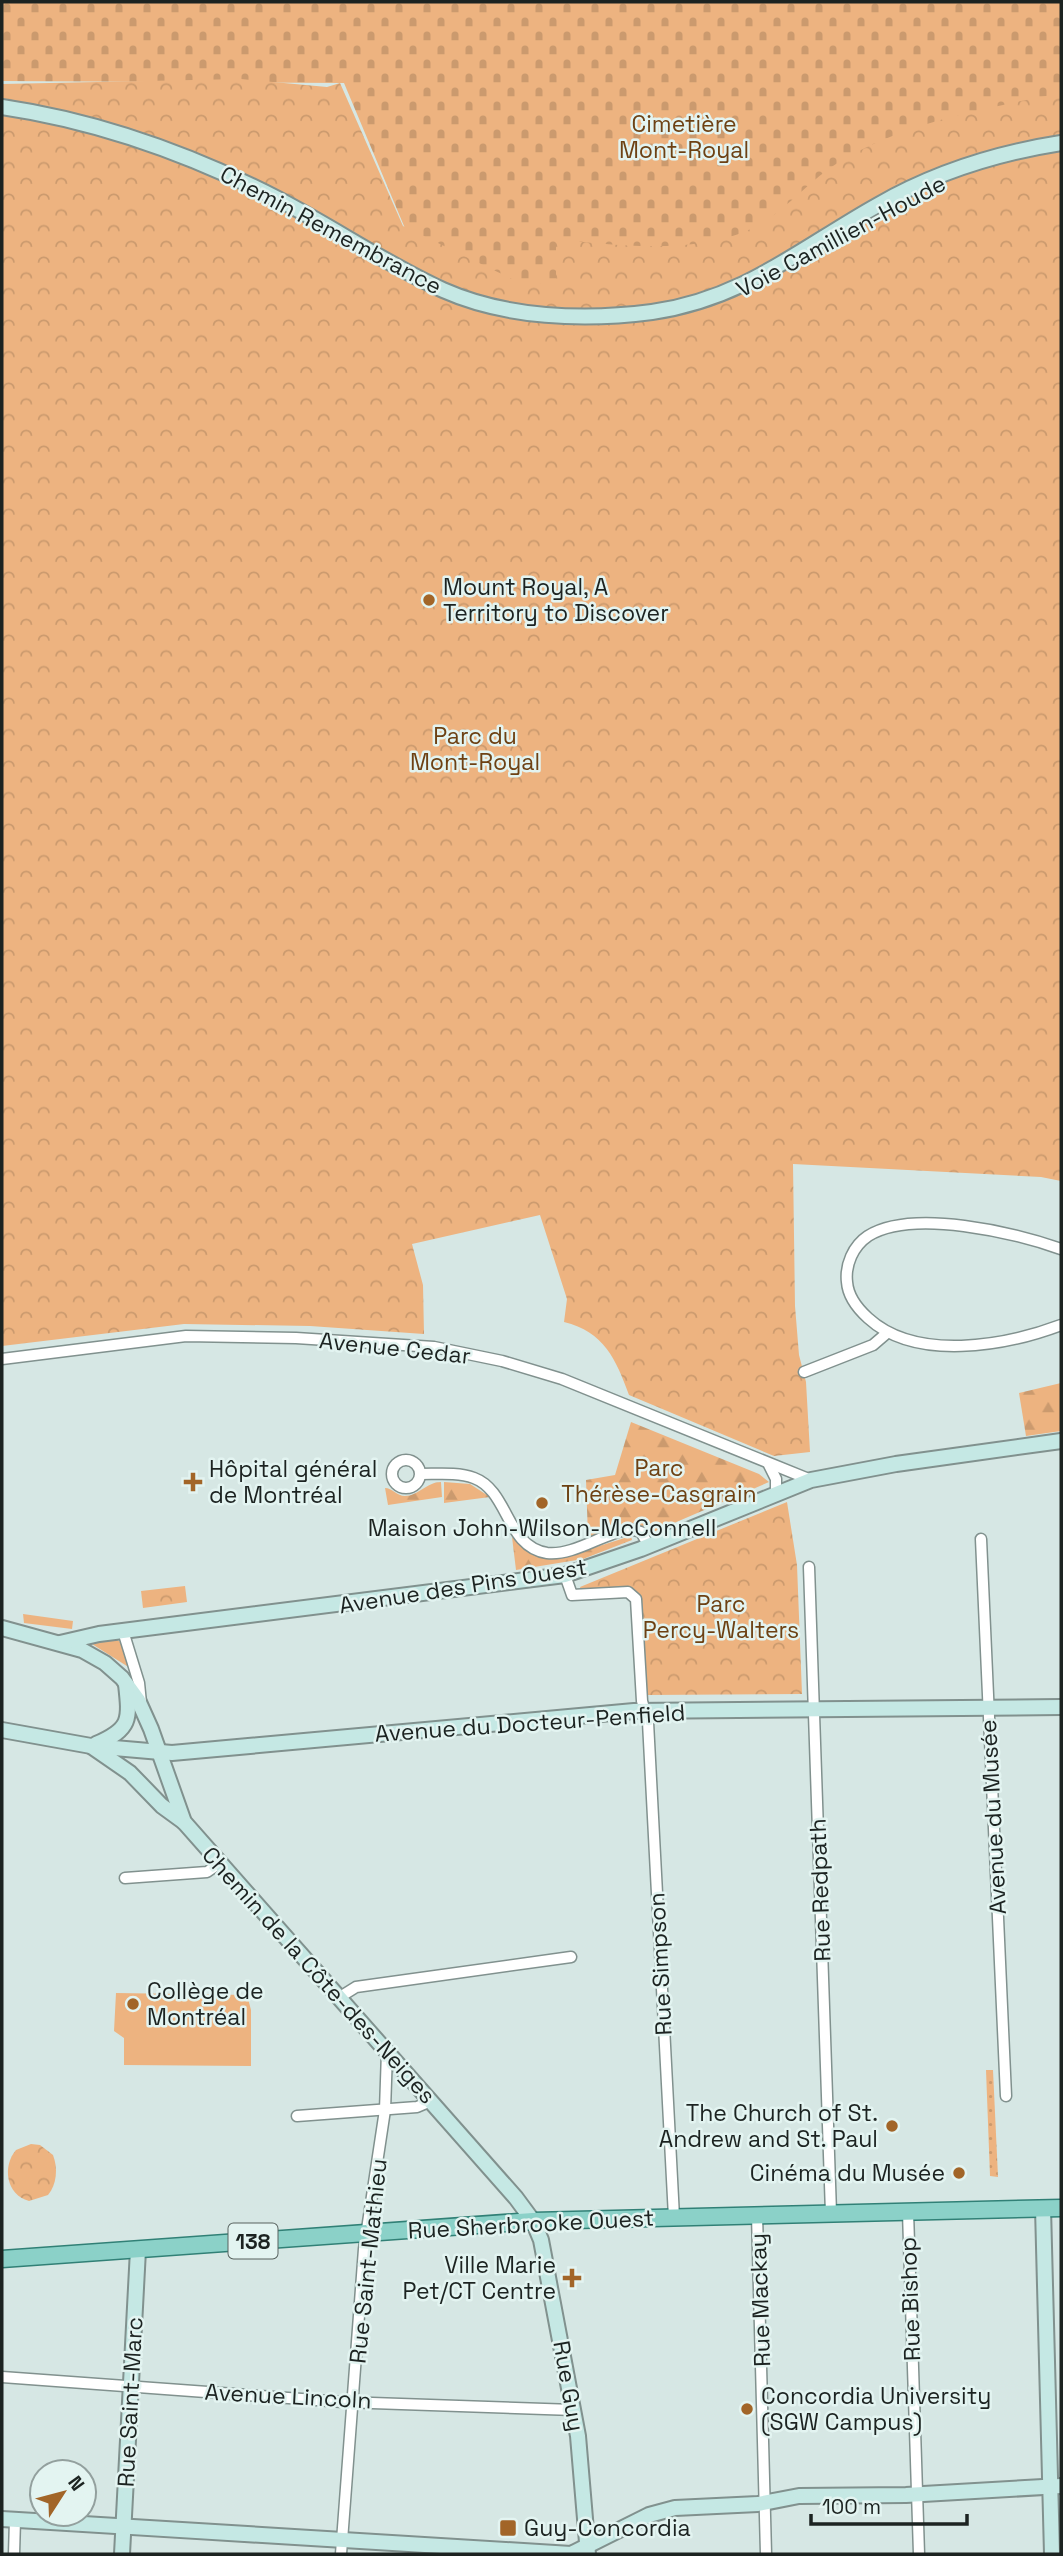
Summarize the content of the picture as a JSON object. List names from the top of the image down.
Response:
{
  "streets": {
    "main road": [
      "Chemin Remembrance",
      "Voie Camillien-Houde",
      "Avenue des Pins Ouest",
      "Avenue du Docteur-Penfield",
      "Chemin de la Côte-des-Neiges",
      "Rue Sherbrooke Ouest",
      "138",
      "Rue Guy",
      "Rue Saint-Marc"
    ],
    "street": [
      "Avenue Cedar",
      "Avenue du Musée",
      "Rue Redpath",
      "Rue Simpson",
      "Rue Saint-Mathieu",
      "Rue Bishop",
      "Rue Mackay",
      "Avenue Lincoln"
    ]
  },
  "crossings": [
    ["Chemin Remembrance", "Voie Camillien-Houde"],
    ["Avenue Cedar", "Avenue des Pins Ouest"],
    ["Avenue des Pins Ouest", "Rue Simpson"],
    ["Avenue des Pins Ouest", "Chemin de la Côte-des-Neiges"],
    ["Avenue du Docteur-Penfield", "Avenue du Musée"],
    ["Avenue du Docteur-Penfield", "Rue Redpath"],
    ["Avenue du Docteur-Penfield", "Rue Simpson"],
    ["Avenue du Docteur-Penfield", "Chemin de la Côte-des-Neiges"],
    ["Rue Redpath", "Rue Sherbrooke Ouest"],
    ["Rue Simpson", "Rue Sherbrooke Ouest"],
    ["Chemin de la Côte-des-Neiges", "Rue Sherbrooke Ouest"],
    ["Chemin de la Côte-des-Neiges", "Rue Saint-Mathieu"],
    ["Chemin de la Côte-des-Neiges", "Rue Guy"],
    ["Rue Sherbrooke Ouest", "Rue Saint-Mathieu"],
    ["Rue Sherbrooke Ouest", "Rue Bishop"],
    ["Rue Sherbrooke Ouest", "Rue Mackay"],
    ["Rue Sherbrooke Ouest", "Rue Guy"],
    ["Rue Sherbrooke Ouest", "Rue Saint-Marc"],
    ["Rue Saint-Mathieu", "Avenue Lincoln"],
    ["Rue Guy", "Avenue Lincoln"],
    ["Avenue Lincoln", "Rue Saint-Marc"]
  ],
  "parks": [
    "Cimetière Mont-Royal",
    "Parc du Mont-Royal",
    "Parc Thérèse-Casgrain",
    "Parc Percy-Walters"
  ],
  "places": {
    "other": [
      "Mount Royal, A Territory to Discover",
      "Maison John-Wilson-McConnell",
      "Collège de Montréal",
      "The Church of St. Andrew and St. Paul",
      "Cinéma du Musée",
      "Concordia University (SGW Campus)"
    ],
    "health": ["Hôpital général de Montréal", "Ville Marie Pet/CT Centre"],
    "transit": ["Guy-Concordia"]
  },
  "scale_bar": "100 m",
  "north": "top right"
}
